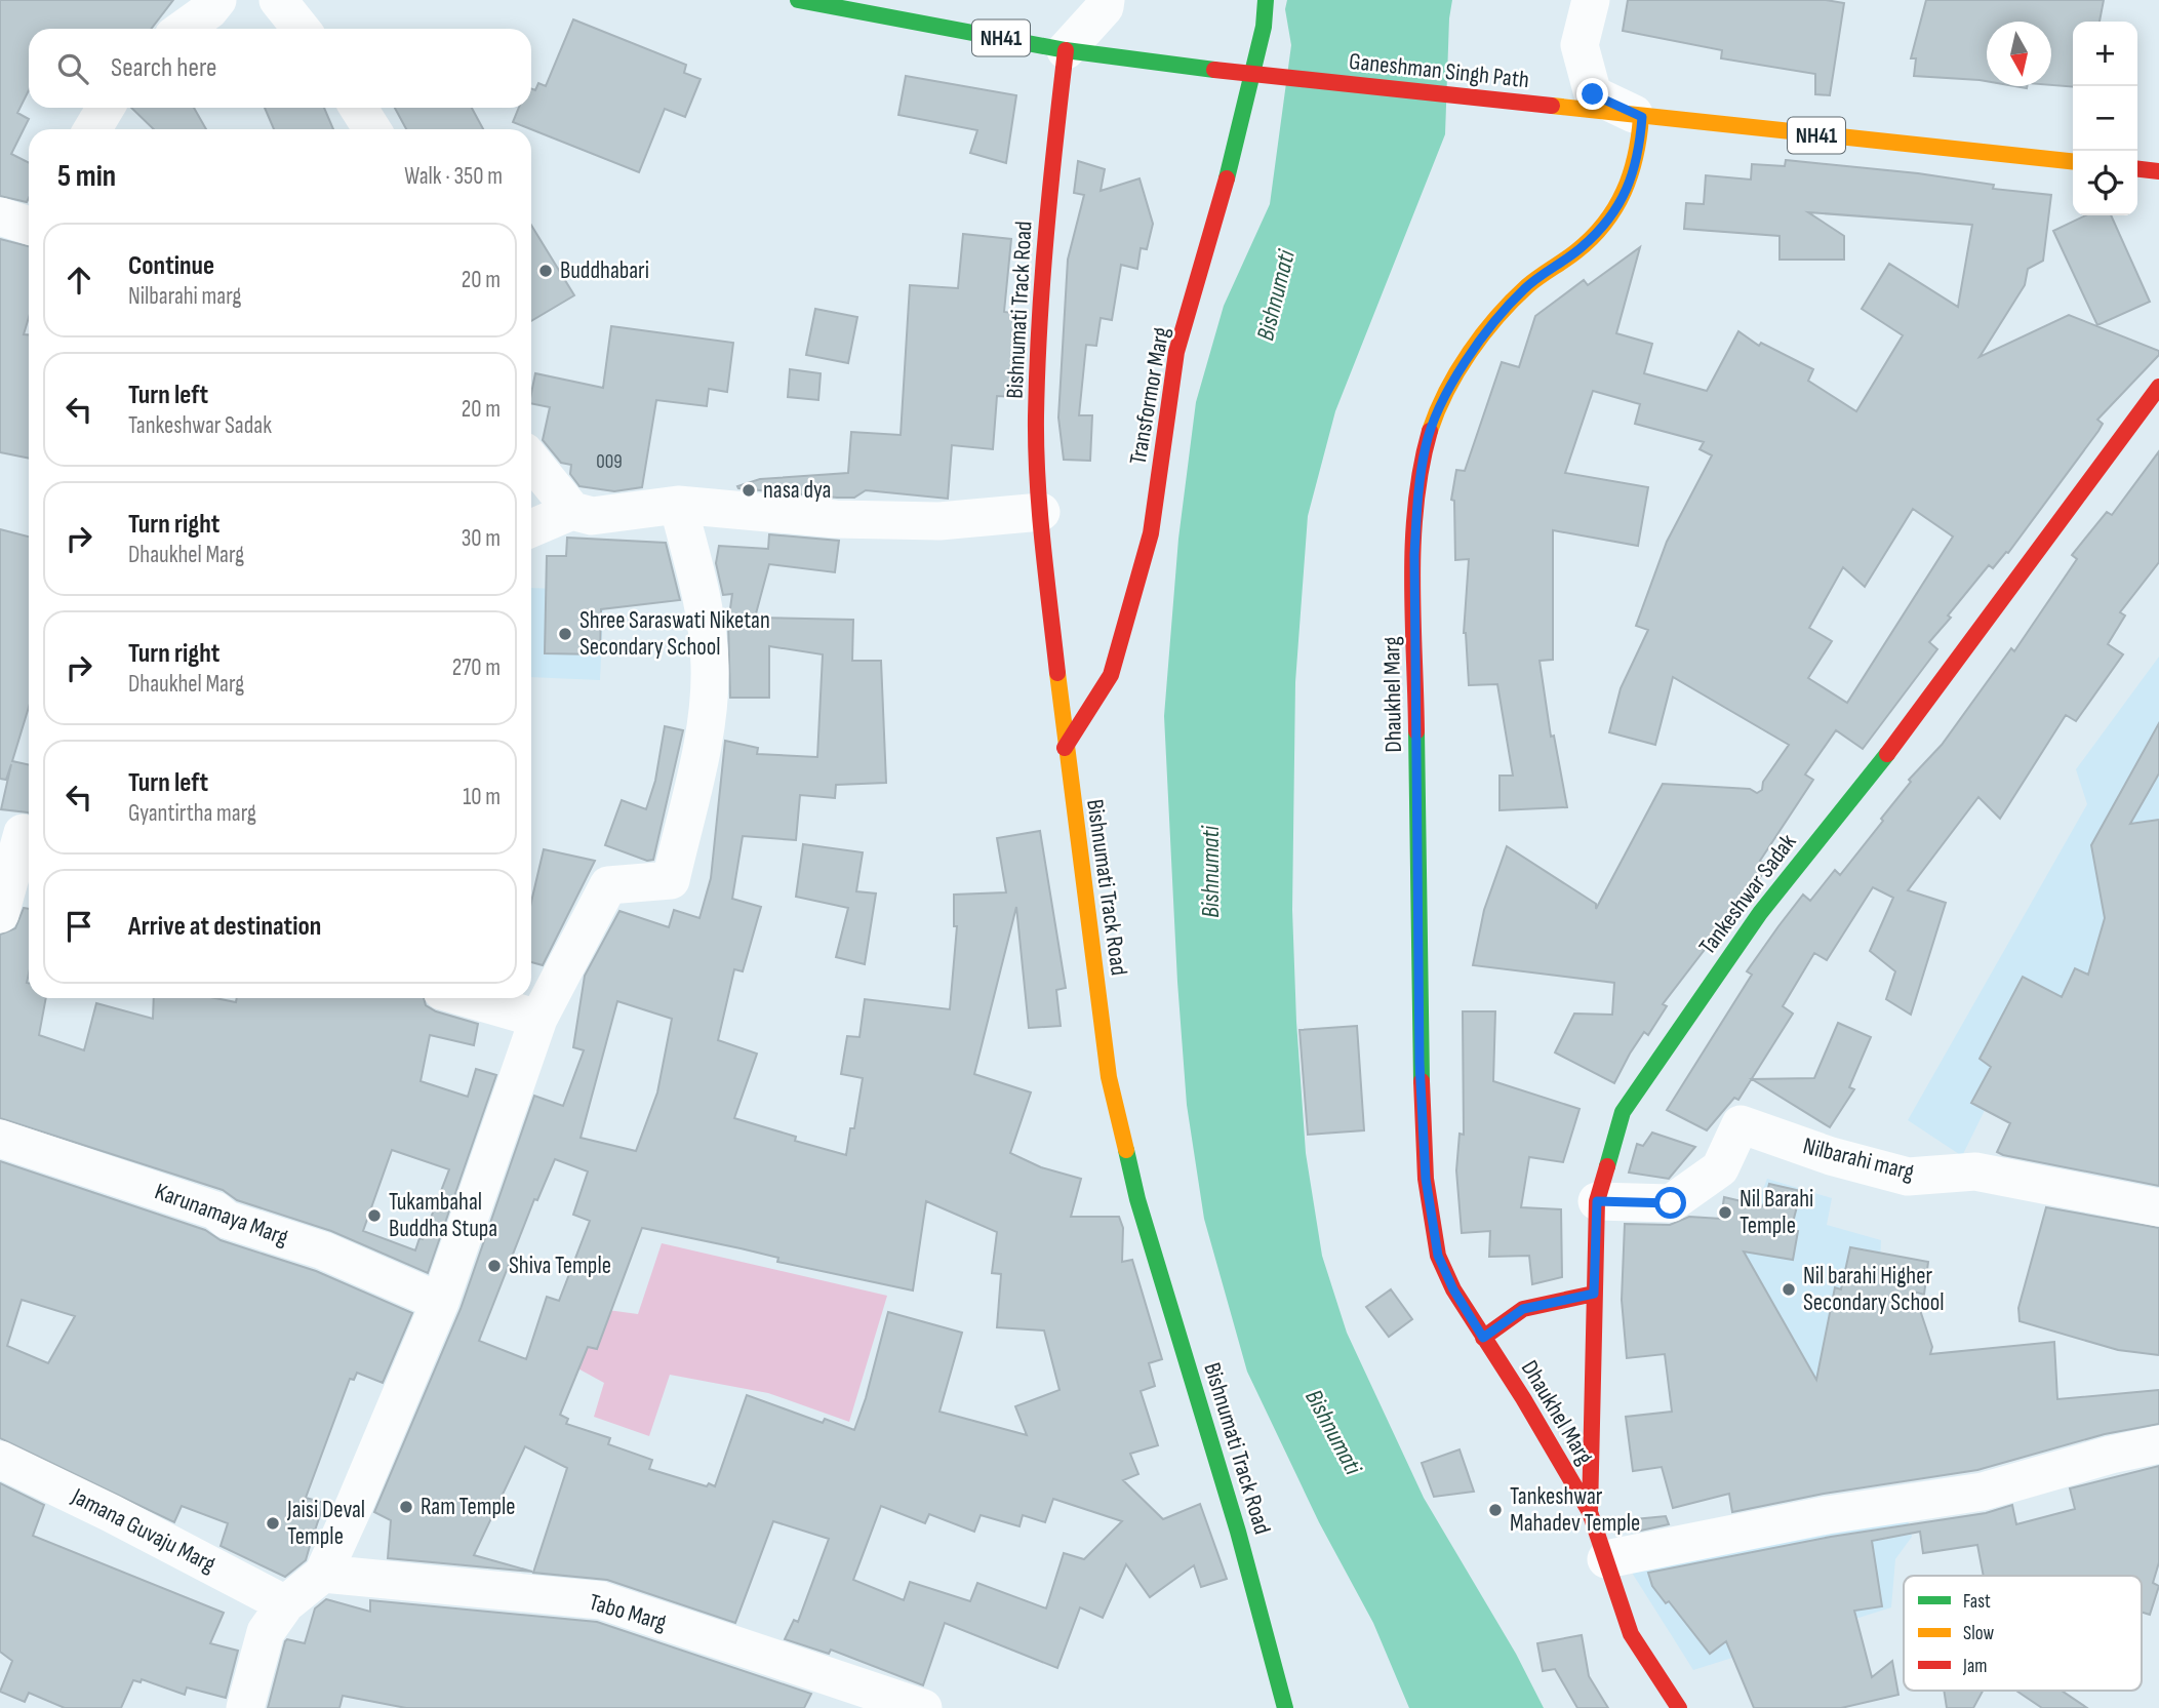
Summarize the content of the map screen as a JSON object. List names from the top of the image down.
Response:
{
  "streets": {
    "main road": [
      "NH41",
      "Ganeshman Singh Path",
      "Bishnumati Track Road",
      "Transformor Marg",
      "Dhaukhel Marg",
      "Tankeshwar Sadak"
    ],
    "street": [
      "Nilbarahi marg",
      "Karunamaya Marg",
      "Jamana Guvaju Marg",
      "Tabo Marg"
    ]
  },
  "crossings": [
    ["Ganeshman Singh Path", "Bishnumati Track Road"],
    ["Ganeshman Singh Path", "Dhaukhel Marg"],
    ["Bishnumati Track Road", "Transformor Marg"],
    ["Dhaukhel Marg", "Tankeshwar Sadak"],
    ["Tankeshwar Sadak", "Nilbarahi marg"]
  ],
  "water": ["Bishnumati"],
  "places": [
    "Buddhabari",
    "nasa dya",
    "Shree Saraswati Niketan Secondary School",
    "Nil Barahi Temple",
    "Tukambahal Buddha Stupa",
    "Shiva Temple",
    "Nil barahi Higher Secondary School",
    "Ram Temple",
    "Tankeshwar Mahadev Temple",
    "Jaisi Deval Temple"
  ],
  "house_numbers": ["009"],
  "legend": ["Fast", "Slow", "Jam"],
  "north": "bottom",
  "page": {
    "map_buttons": ["+", "−"],
    "search": "Search here",
    "heading": ["5 min", "Walk · 350 m"],
    "list": [
      ["Continue", "Nilbarahi marg", "20 m"],
      ["Turn left", "Tankeshwar Sadak", "20 m"],
      ["Turn right", "Dhaukhel Marg", "30 m"],
      ["Turn right", "Dhaukhel Marg", "270 m"],
      ["Turn left", "Gyantirtha marg", "10 m"],
      "Arrive at destination"
    ]
  }
}
